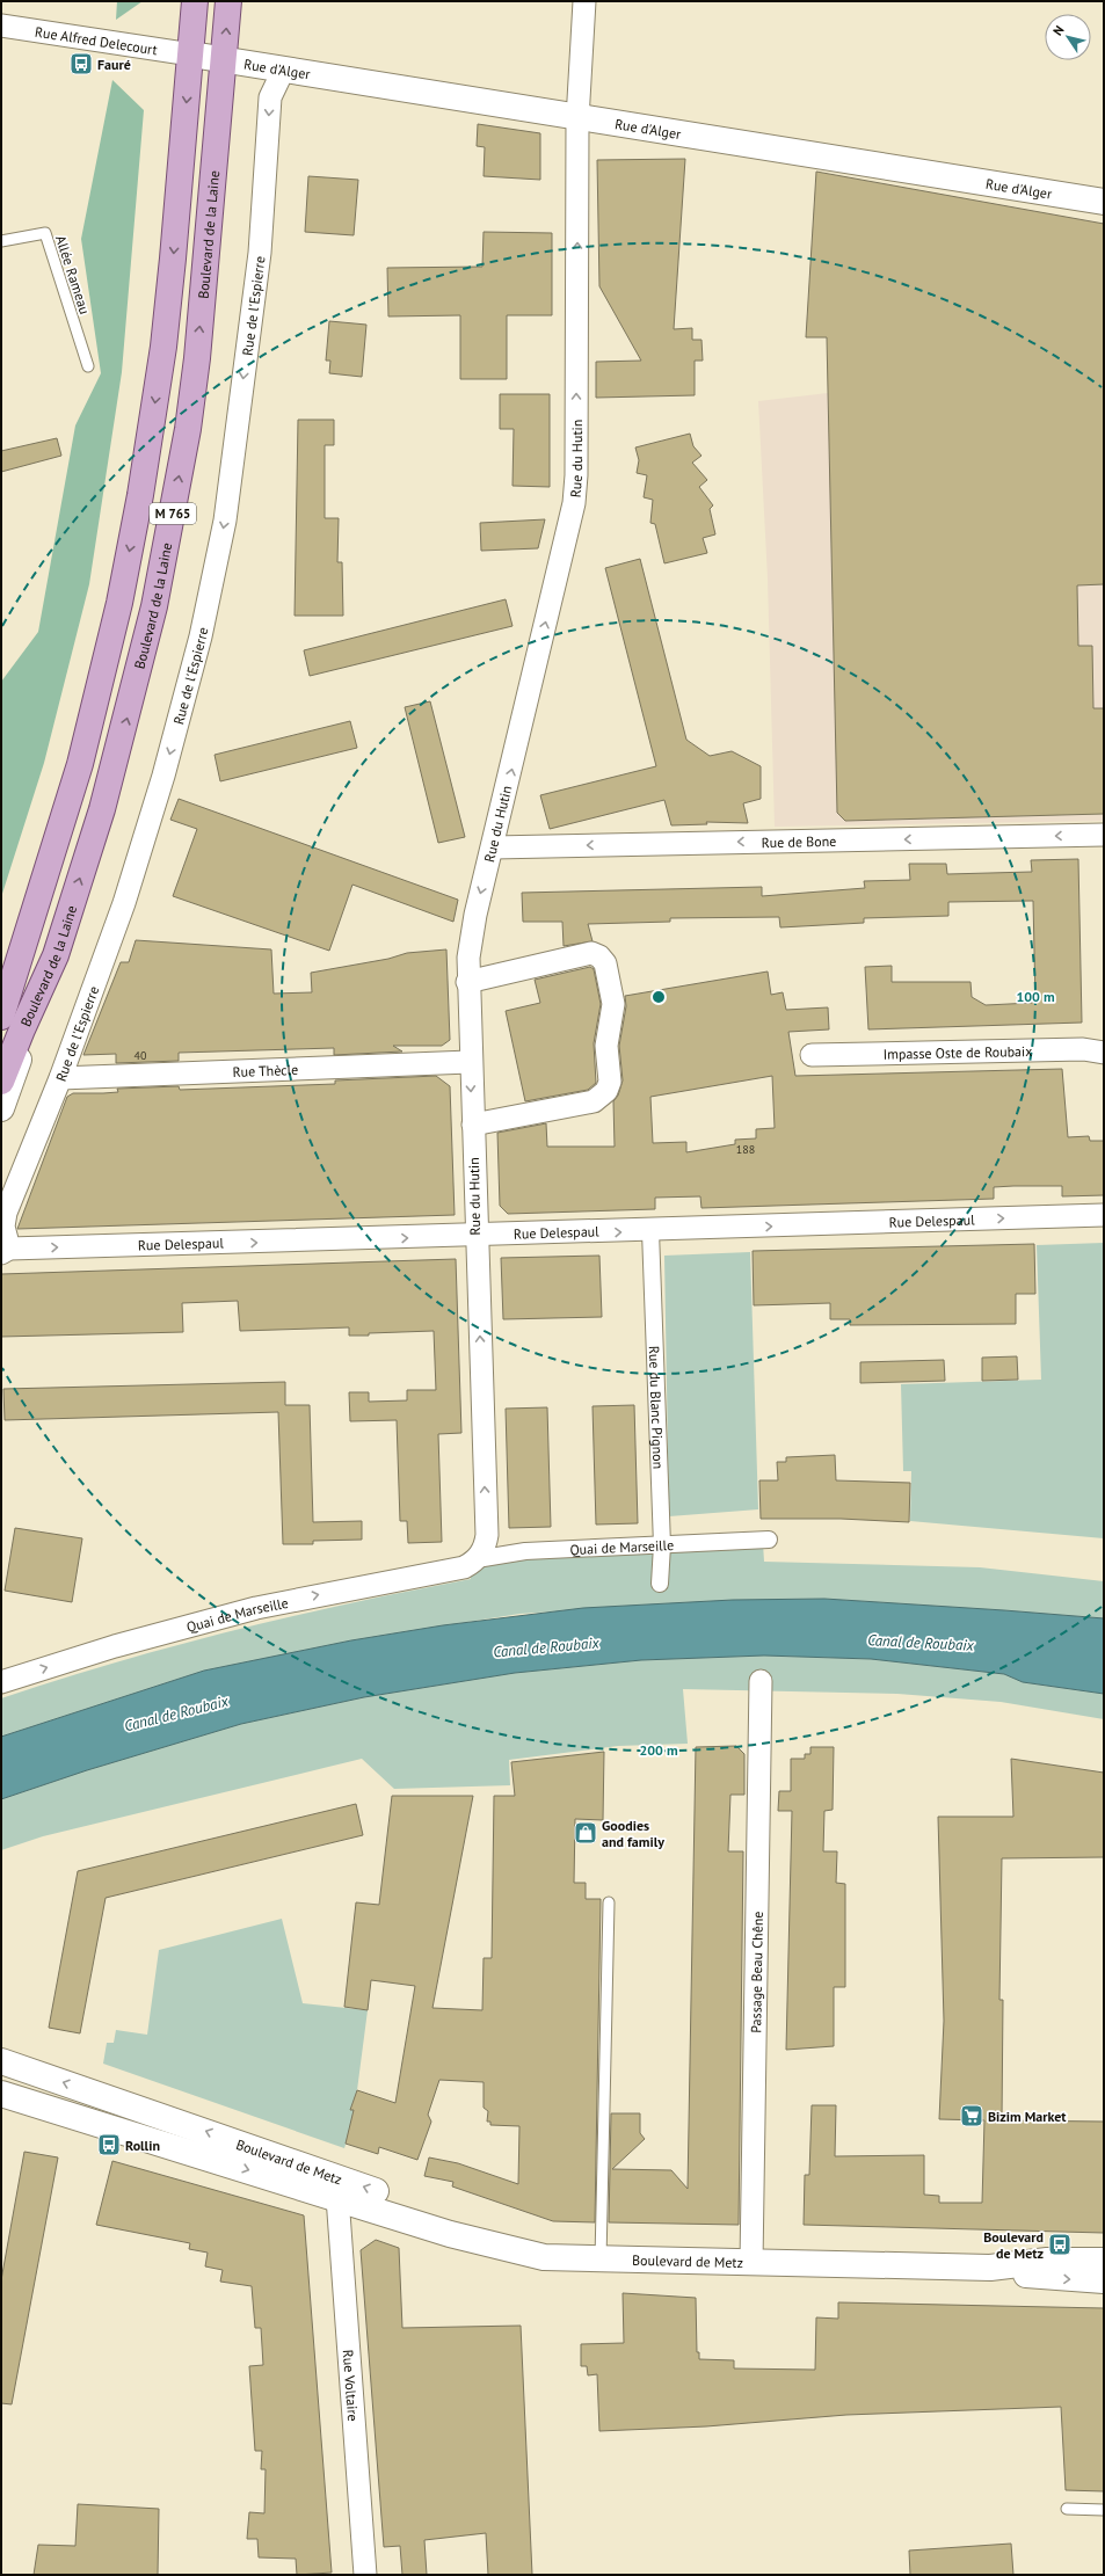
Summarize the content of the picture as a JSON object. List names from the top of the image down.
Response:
{
  "streets": {
    "main road": [
      "Rue d'Alger",
      "Boulevard de la Laine",
      "M 765",
      "Boulevard de Metz"
    ],
    "street": [
      "Rue Alfred Delecourt",
      "Rue de l'Espierre",
      "Rue du Hutin",
      "Rue de Bone",
      "Impasse Oste de Roubaix",
      "Rue Thècle",
      "Rue Delespaul",
      "Rue du Blanc Pignon",
      "Quai de Marseille",
      "Passage Beau Chêne",
      "Rue Voltaire"
    ],
    "lane": ["Allée Rameau"]
  },
  "crossings": [
    ["Rue Alfred Delecourt", "Rue d'Alger"],
    ["Rue Alfred Delecourt", "M 765"],
    ["Rue d'Alger", "Boulevard de la Laine"],
    ["Rue d'Alger", "Rue de l'Espierre"],
    ["Rue d'Alger", "Rue du Hutin"],
    ["Rue d'Alger", "M 765"],
    ["Rue de l'Espierre", "Rue Thècle"],
    ["Rue de l'Espierre", "Rue Delespaul"],
    ["Rue du Hutin", "Rue de Bone"],
    ["Rue du Hutin", "Rue Thècle"],
    ["Rue du Hutin", "Rue Delespaul"],
    ["Rue du Hutin", "Quai de Marseille"],
    ["Rue Delespaul", "Rue du Blanc Pignon"],
    ["Rue du Blanc Pignon", "Quai de Marseille"],
    ["Passage Beau Chêne", "Boulevard de Metz"],
    ["Boulevard de Metz", "Rue Voltaire"]
  ],
  "one_way": [
    "Rue de l'Espierre",
    "Rue de Bone",
    "Rue Delespaul",
    "Quai de Marseille"
  ],
  "water": ["Canal de Roubaix"],
  "places": {
    "bus stop": ["Fauré", "Rollin", "Boulevard de Metz"],
    "shop": ["Goodies and family"],
    "supermarket": ["Bizim Market"]
  },
  "house_numbers": ["40", "188"],
  "north": "top left",
  "rings": ["100 m", "200 m"]
}
